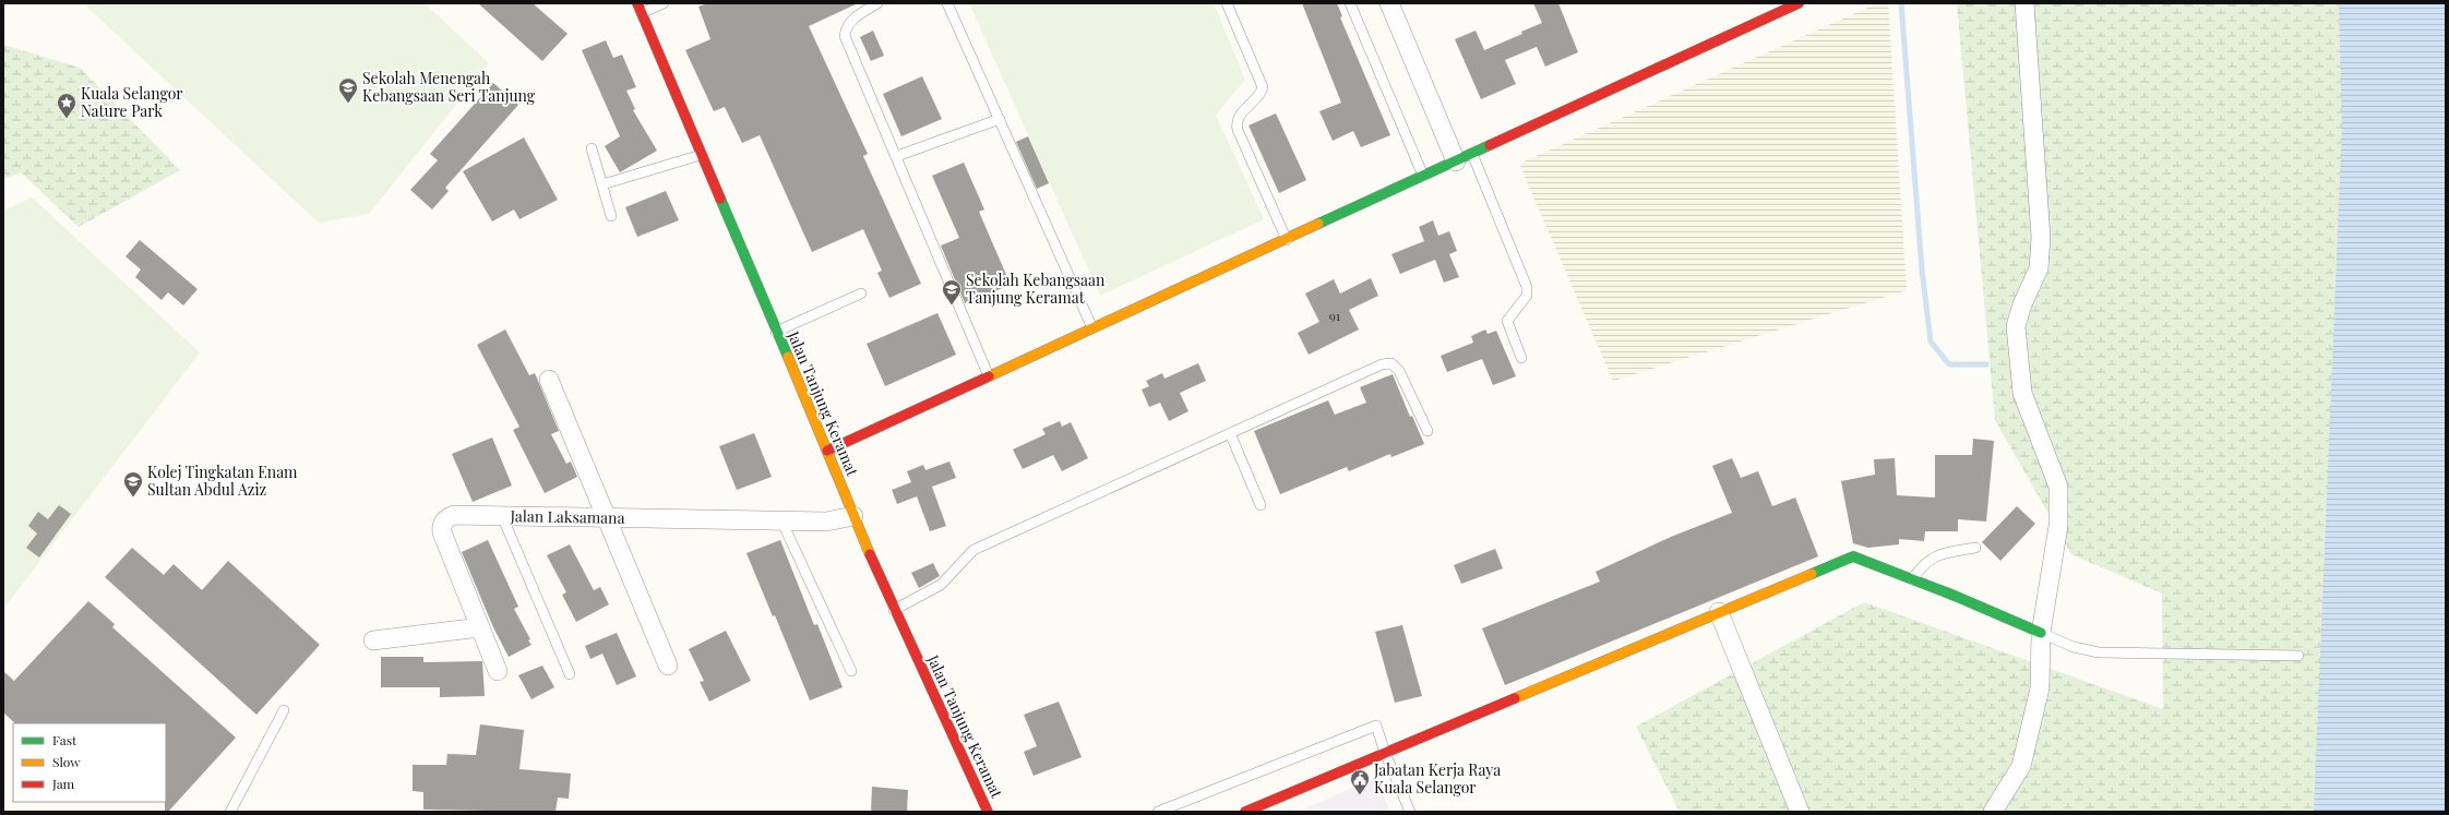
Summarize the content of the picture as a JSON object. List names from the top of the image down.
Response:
{
  "streets": {
    "street": ["Jalan Tanjung Keramat", "Jalan Laksamana"]
  },
  "crossings": [
    ["Jalan Tanjung Keramat", "Jalan Laksamana"]
  ],
  "places": {
    "school or university": ["Sekolah Menengah Kebangsaan Seri Tanjung", "Sekolah Kebangsaan Tanjung Keramat", "Kolej Tingkatan Enam Sultan Abdul Aziz"],
    "place": ["Kuala Selangor Nature Park"],
    "public building": ["Jabatan Kerja Raya Kuala Selangor"]
  },
  "house_numbers": ["91"],
  "legend": ["Fast", "Slow", "Jam"]
}
